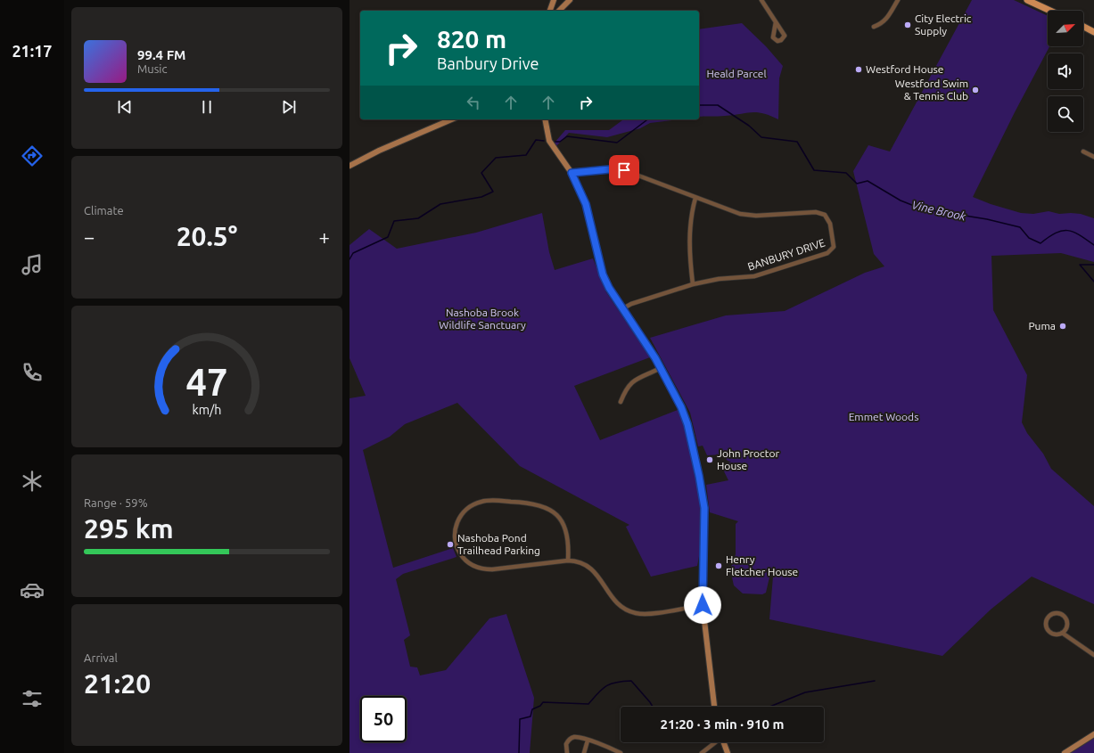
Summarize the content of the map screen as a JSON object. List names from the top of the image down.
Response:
{
  "streets": {
    "street": ["BANBURY DRIVE"]
  },
  "water": ["Vine Brook"],
  "parks": ["Heald Parcel", "Nashoba Brook Wildlife Sanctuary", "Emmet Woods"],
  "places": [
    "City Electric Supply",
    "Westford House",
    "Westford Swim & Tennis Club",
    "Puma",
    "John Proctor House",
    "Nashoba Pond Trailhead Parking",
    "Henry Fletcher House"
  ],
  "north": "top right",
  "page": {
    "tabs": "21:17",
    "turn": ["820 m", "Banbury Drive"],
    "song": ["99.4 FM", "Music"],
    "tile": [
      "Climate",
      ["Range · 59%", "295 km"],
      ["Arrival", "21:20"]
    ],
    "heat": ["−", "20.5°", "+"],
    "limit": "50",
    "trip": "21:20 · 3 min · 910 m",
    "gauge": ["47", "km/h"]
  }
}
